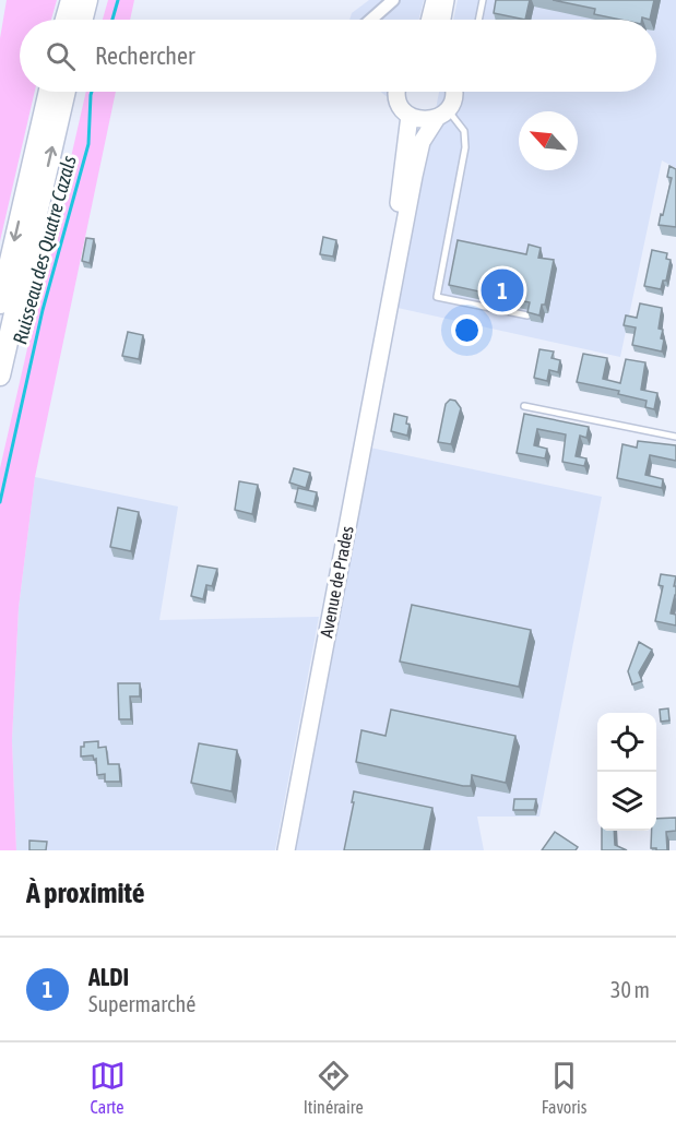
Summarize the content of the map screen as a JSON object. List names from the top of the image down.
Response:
{
  "streets": {
    "main road": ["Avenue de Prades"]
  },
  "water": ["Ruisseau des Quatre Cazals"],
  "north": "top left",
  "page": {
    "search": "Rechercher",
    "pins": "1",
    "heading": "À proximité",
    "list": [
      {
        "mark": "1",
        "name": "ALDI",
        "note": "Supermarché",
        "value": "30 m"
      }
    ],
    "nav": ["Carte", "Itinéraire", "Favoris"]
  }
}
